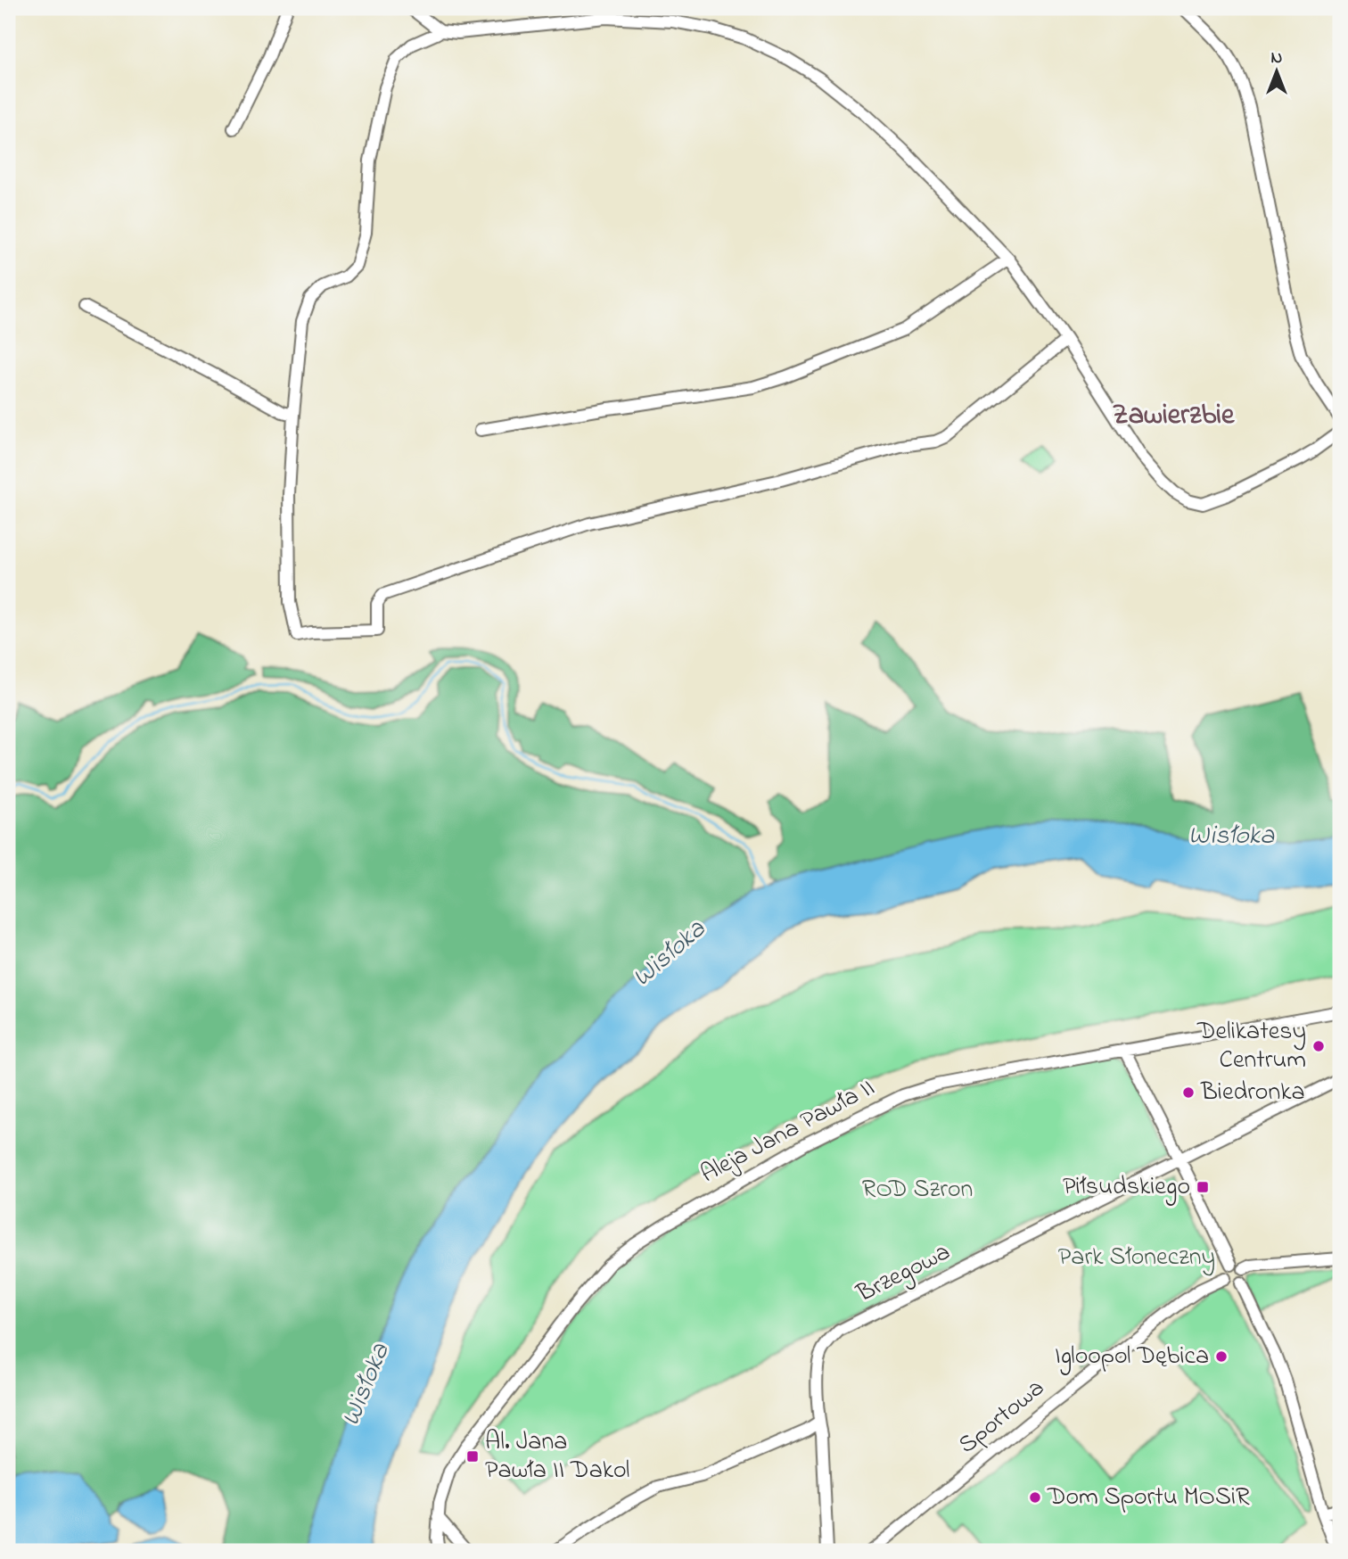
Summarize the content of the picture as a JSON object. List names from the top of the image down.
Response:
{
  "streets": {
    "street": ["Aleja Jana Pawła II", "Brzegowa", "Sportowa"]
  },
  "districts": ["Zawierzbie"],
  "water": ["Wisłoka"],
  "parks": ["ROD Szron", "Park Słoneczny"],
  "places": {
    "other": [
      "Delikatesy Centrum",
      "Biedronka",
      "Igloopol Dębica",
      "Dom Sportu MOSiR"
    ],
    "transit": ["Piłsudskiego", "Al. Jana Pawła II Dakol"]
  },
  "north": "top"
}
